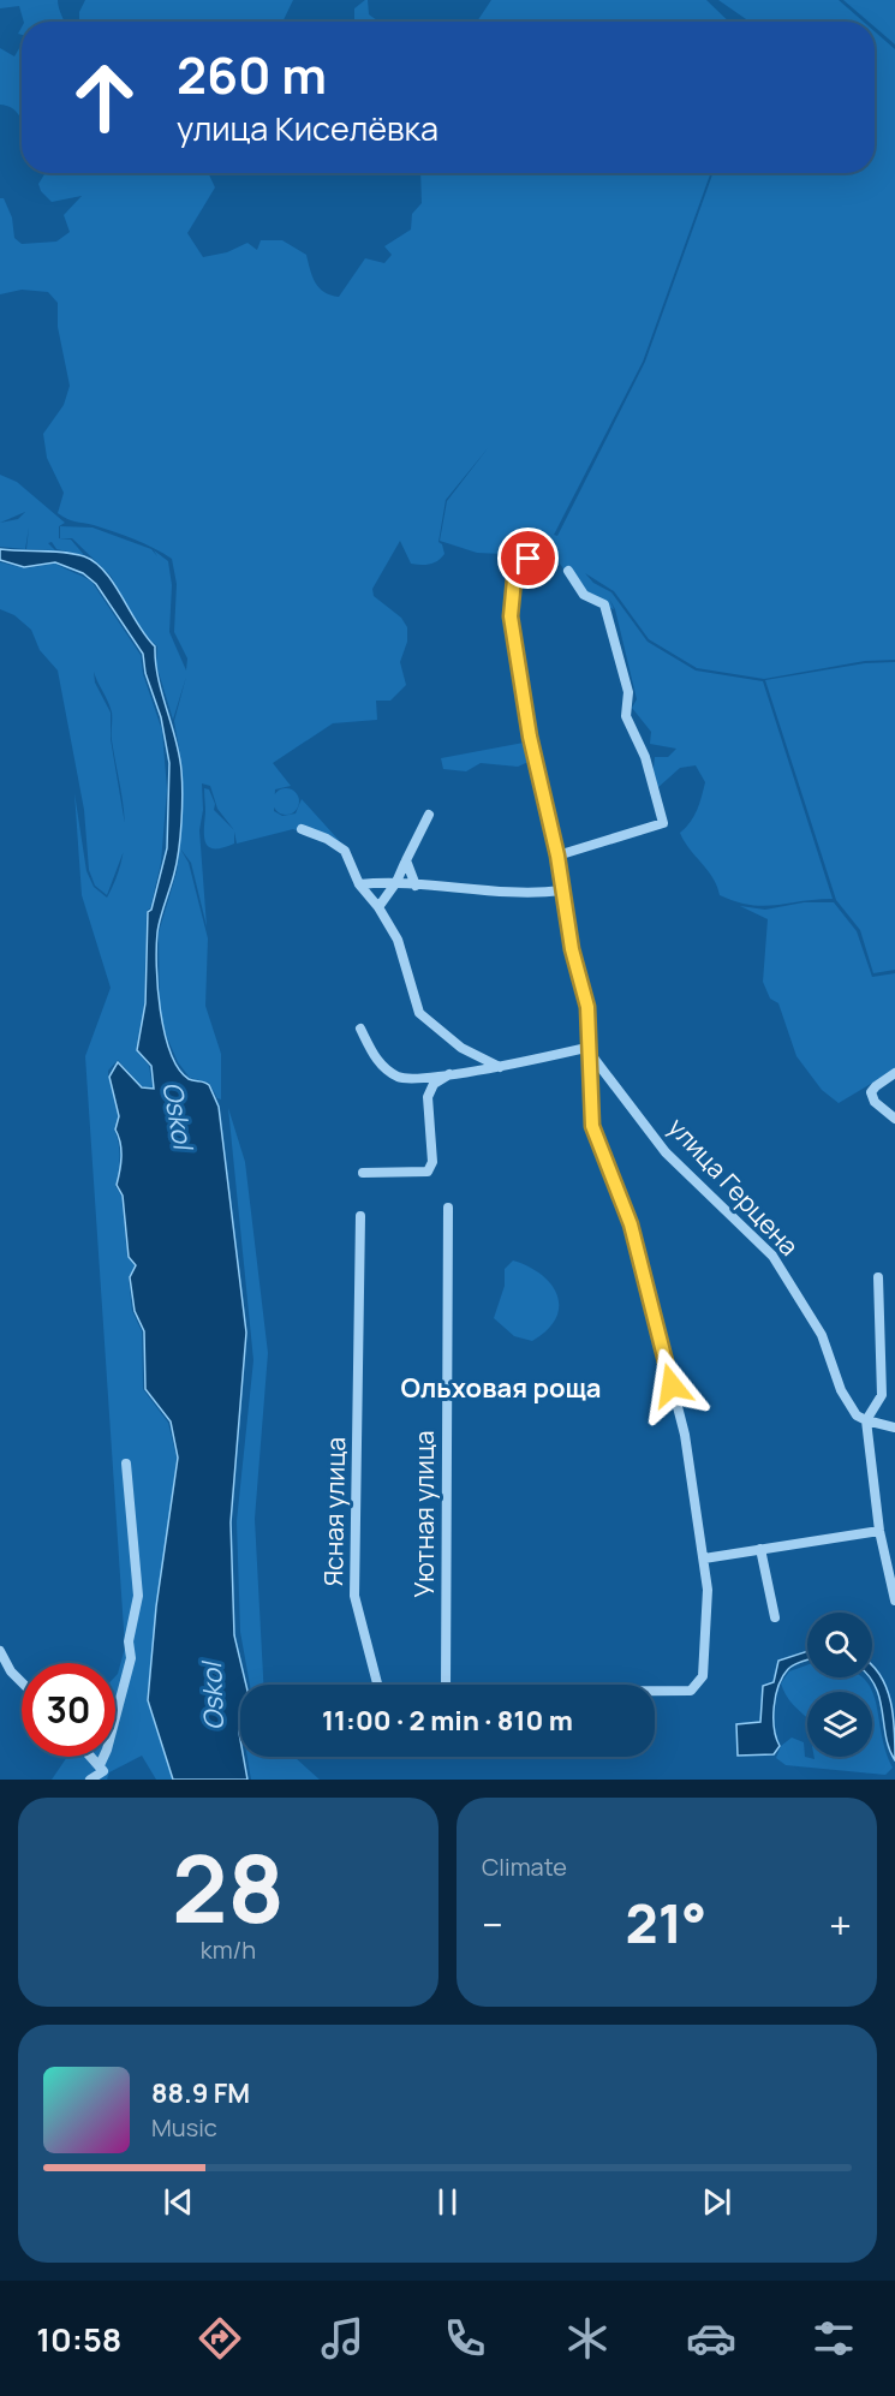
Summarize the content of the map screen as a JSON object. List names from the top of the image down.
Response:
{
  "streets": {
    "street": ["улица Герцена", "Ясная улица", "Уютная улица"]
  },
  "districts": ["Ольховая роща"],
  "water": ["Oskol"],
  "page": {
    "turn": ["260 m", "улица Киселёвка"],
    "limit": "30",
    "trip": "11:00 · 2 min · 810 m",
    "tile": [
      ["28", "km/h"],
      "Climate"
    ],
    "heat": ["−", "21°", "+"],
    "song": ["88.9 FM", "Music"],
    "tabs": "10:58"
  }
}
